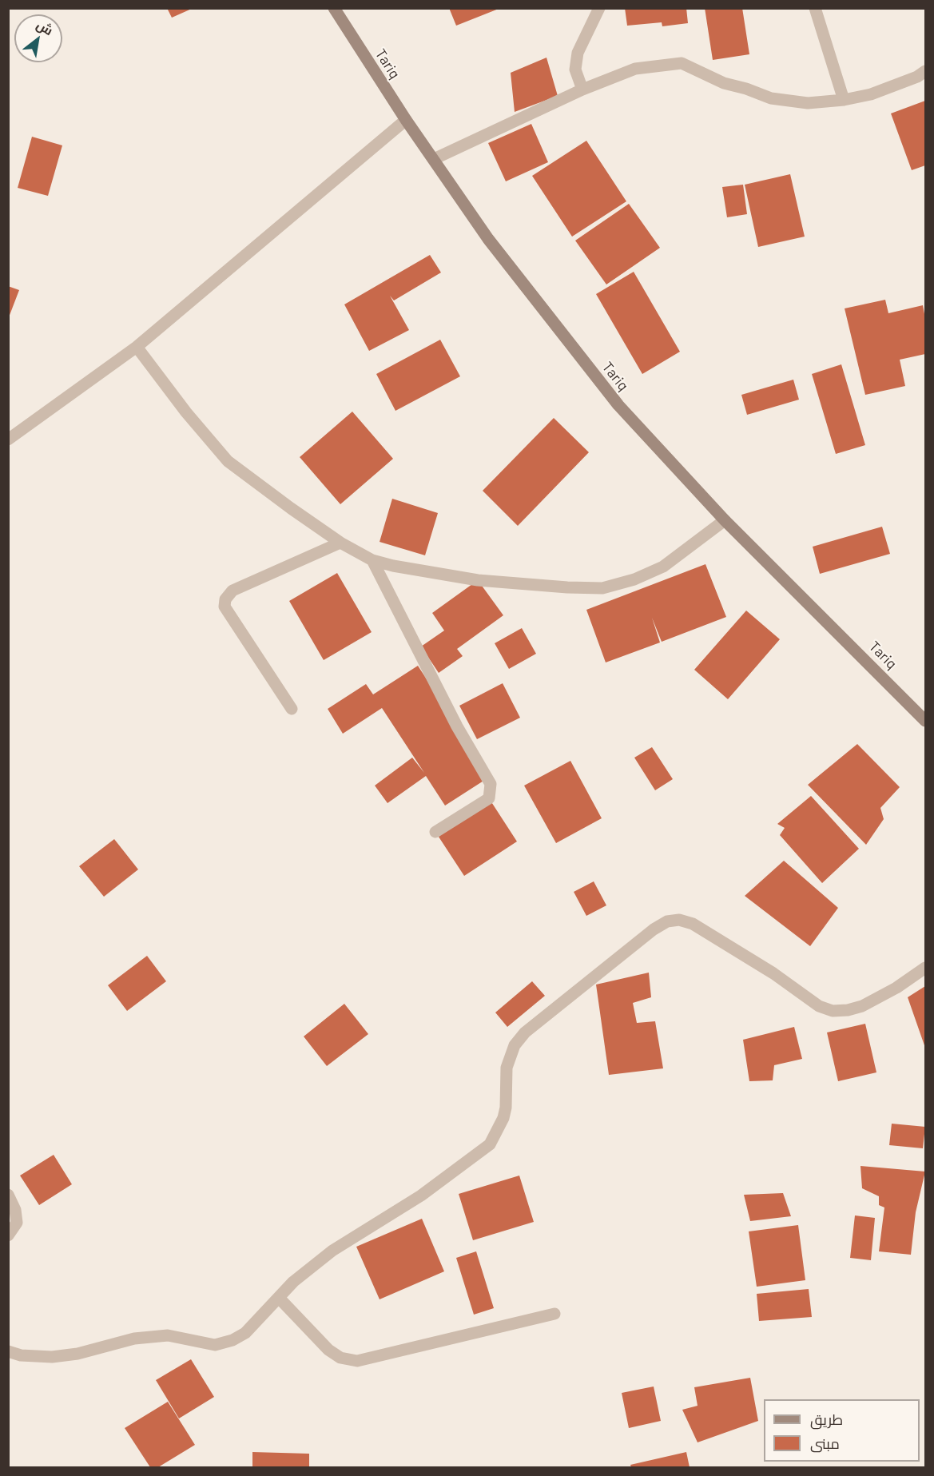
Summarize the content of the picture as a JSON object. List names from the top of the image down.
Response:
{
  "streets": {
    "main road": ["Tariq"]
  },
  "legend": ["طريق", "مبنى"],
  "north": "top right"
}
